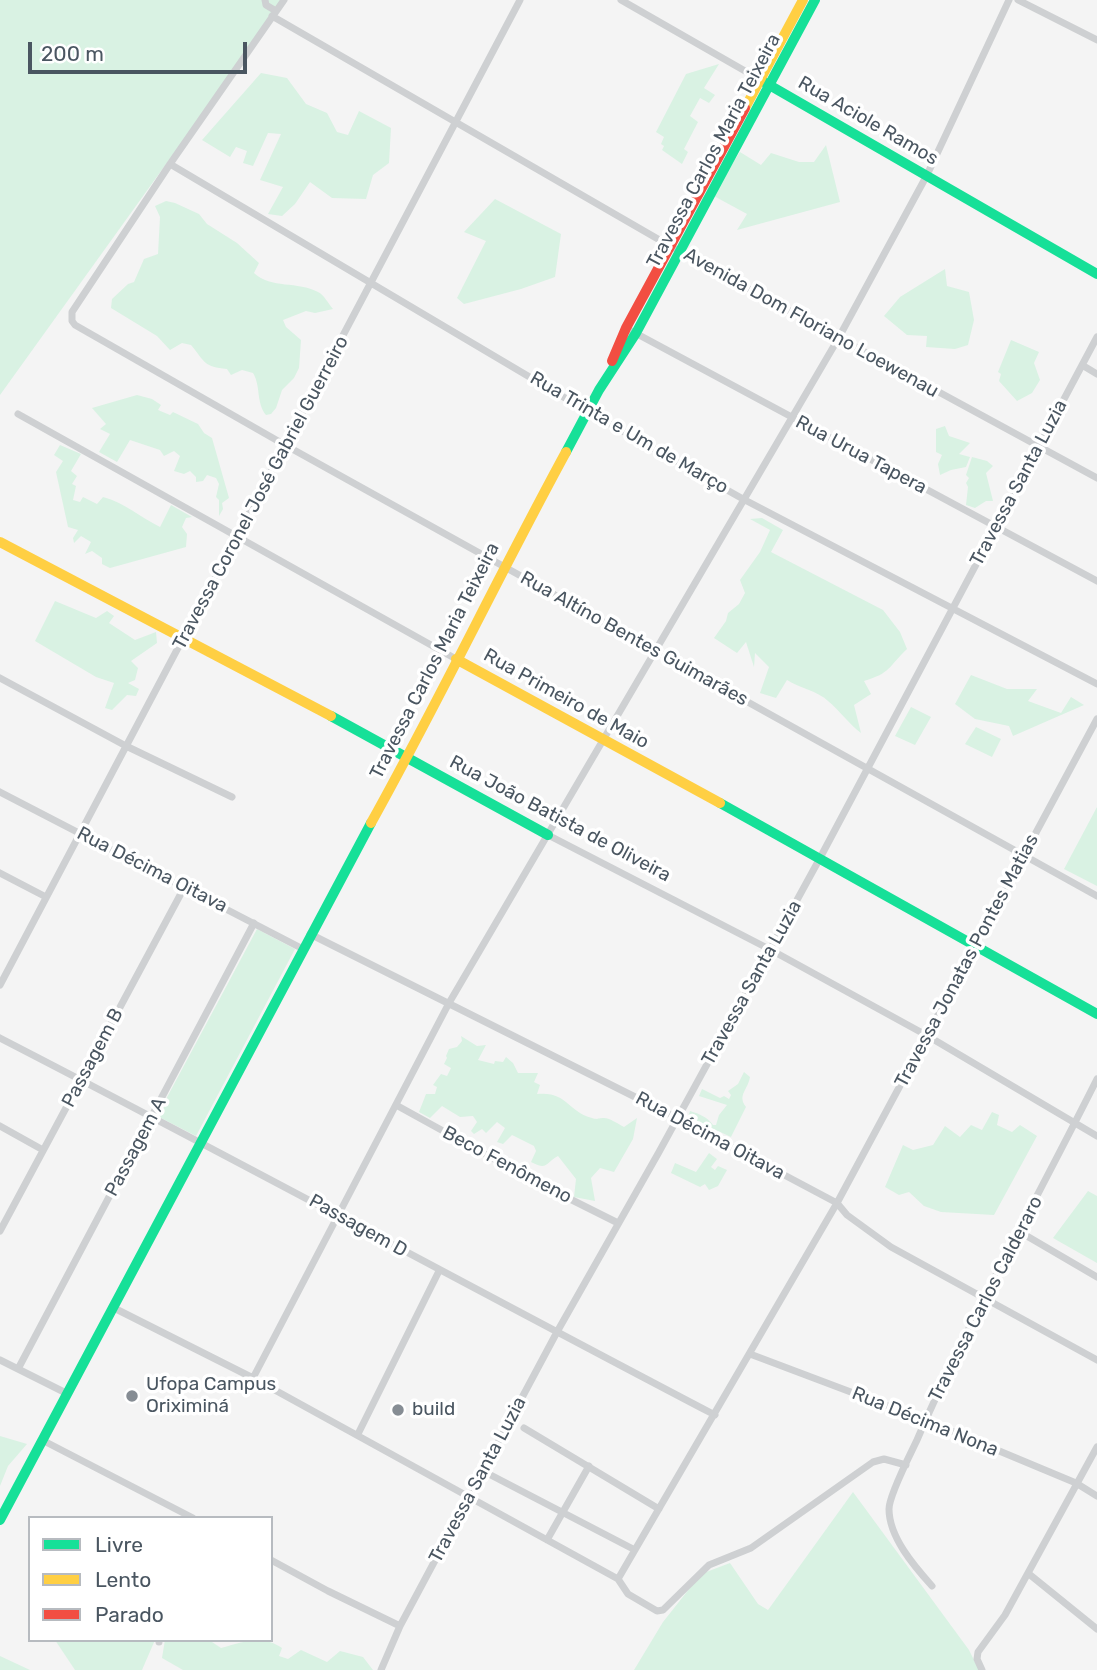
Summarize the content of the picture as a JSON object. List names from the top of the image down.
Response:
{
  "streets": {
    "main road": [
      "Rua Aciole Ramos",
      "Travessa Carlos Maria Teixeira",
      "Rua Primeiro de Maio",
      "Rua João Batista de Oliveira"
    ],
    "street": [
      "Avenida Dom Floriano Loewenau",
      "Rua Trinta e Um de Março",
      "Rua Urua Tapera",
      "Travessa Santa Luzia",
      "Travessa Coronel José Gabriel Guerreiro",
      "Rua Altíno Bentes Guimarães",
      "Rua Décima Oitava",
      "Travessa Jonatas Pontes Matias",
      "Passagem B",
      "Passagem A",
      "Beco Fenômeno",
      "Passagem D",
      "Travessa Carlos Calderaro",
      "Rua Décima Nona"
    ]
  },
  "crossings": [
    ["Rua Aciole Ramos", "Travessa Carlos Maria Teixeira"],
    ["Travessa Carlos Maria Teixeira", "Avenida Dom Floriano Loewenau"],
    ["Travessa Carlos Maria Teixeira", "Rua Trinta e Um de Março"],
    ["Travessa Carlos Maria Teixeira", "Rua Urua Tapera"],
    ["Travessa Carlos Maria Teixeira", "Rua Altíno Bentes Guimarães"],
    ["Travessa Carlos Maria Teixeira", "Rua Primeiro de Maio"],
    ["Travessa Carlos Maria Teixeira", "Rua João Batista de Oliveira"],
    ["Travessa Carlos Maria Teixeira", "Rua Décima Oitava"],
    ["Travessa Carlos Maria Teixeira", "Passagem D"],
    ["Avenida Dom Floriano Loewenau", "Travessa Santa Luzia"],
    ["Avenida Dom Floriano Loewenau", "Travessa Coronel José Gabriel Guerreiro"],
    ["Rua Trinta e Um de Março", "Travessa Santa Luzia"],
    ["Rua Trinta e Um de Março", "Travessa Coronel José Gabriel Guerreiro"],
    ["Rua Trinta e Um de Março", "Rua Altíno Bentes Guimarães"],
    ["Rua Urua Tapera", "Travessa Santa Luzia"],
    ["Travessa Santa Luzia", "Rua Altíno Bentes Guimarães"],
    ["Travessa Santa Luzia", "Rua Primeiro de Maio"],
    ["Travessa Santa Luzia", "Rua João Batista de Oliveira"],
    ["Travessa Santa Luzia", "Rua Décima Oitava"],
    ["Travessa Santa Luzia", "Beco Fenômeno"],
    ["Travessa Santa Luzia", "Passagem D"],
    ["Travessa Coronel José Gabriel Guerreiro", "Rua Altíno Bentes Guimarães"],
    ["Travessa Coronel José Gabriel Guerreiro", "Rua Primeiro de Maio"],
    ["Travessa Coronel José Gabriel Guerreiro", "Rua João Batista de Oliveira"],
    ["Travessa Coronel José Gabriel Guerreiro", "Rua Décima Oitava"],
    ["Rua Altíno Bentes Guimarães", "Travessa Jonatas Pontes Matias"],
    ["Rua Primeiro de Maio", "Travessa Jonatas Pontes Matias"],
    ["Rua João Batista de Oliveira", "Travessa Jonatas Pontes Matias"],
    ["Rua João Batista de Oliveira", "Travessa Carlos Calderaro"],
    ["Rua Décima Oitava", "Travessa Jonatas Pontes Matias"],
    ["Rua Décima Oitava", "Passagem B"],
    ["Rua Décima Oitava", "Passagem A"],
    ["Rua Décima Oitava", "Travessa Carlos Calderaro"],
    ["Passagem B", "Passagem D"],
    ["Passagem A", "Passagem D"],
    ["Travessa Carlos Calderaro", "Rua Décima Nona"]
  ],
  "places": ["Ufopa Campus Oriximiná", "build"],
  "legend": ["Livre", "Lento", "Parado"],
  "scale_bar": "200 m"
}
